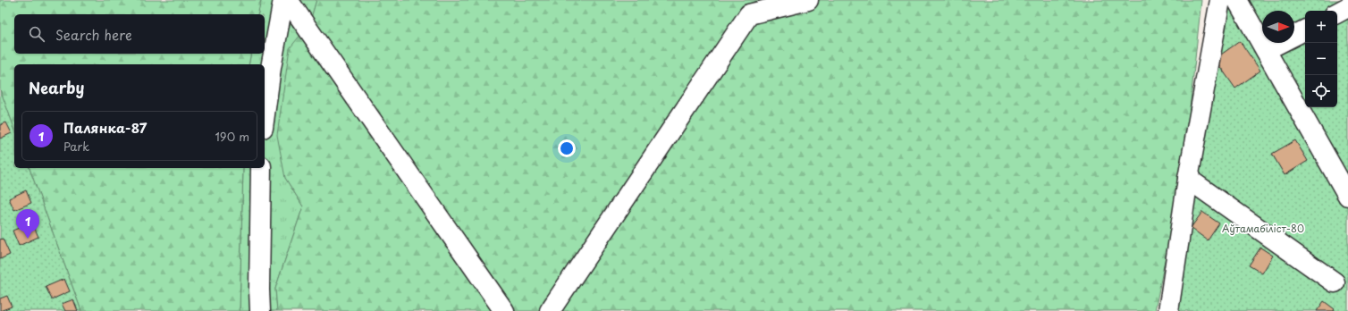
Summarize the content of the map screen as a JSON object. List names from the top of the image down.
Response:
{
  "parks": ["Аўтамабіліст-80"],
  "north": "right",
  "page": {
    "map_buttons": ["+", "−"],
    "search": "Search here",
    "heading": "Nearby",
    "list": [
      {
        "mark": "1",
        "name": "Палянка-87",
        "note": "Park",
        "value": "190 m"
      }
    ],
    "pins": "1"
  }
}
